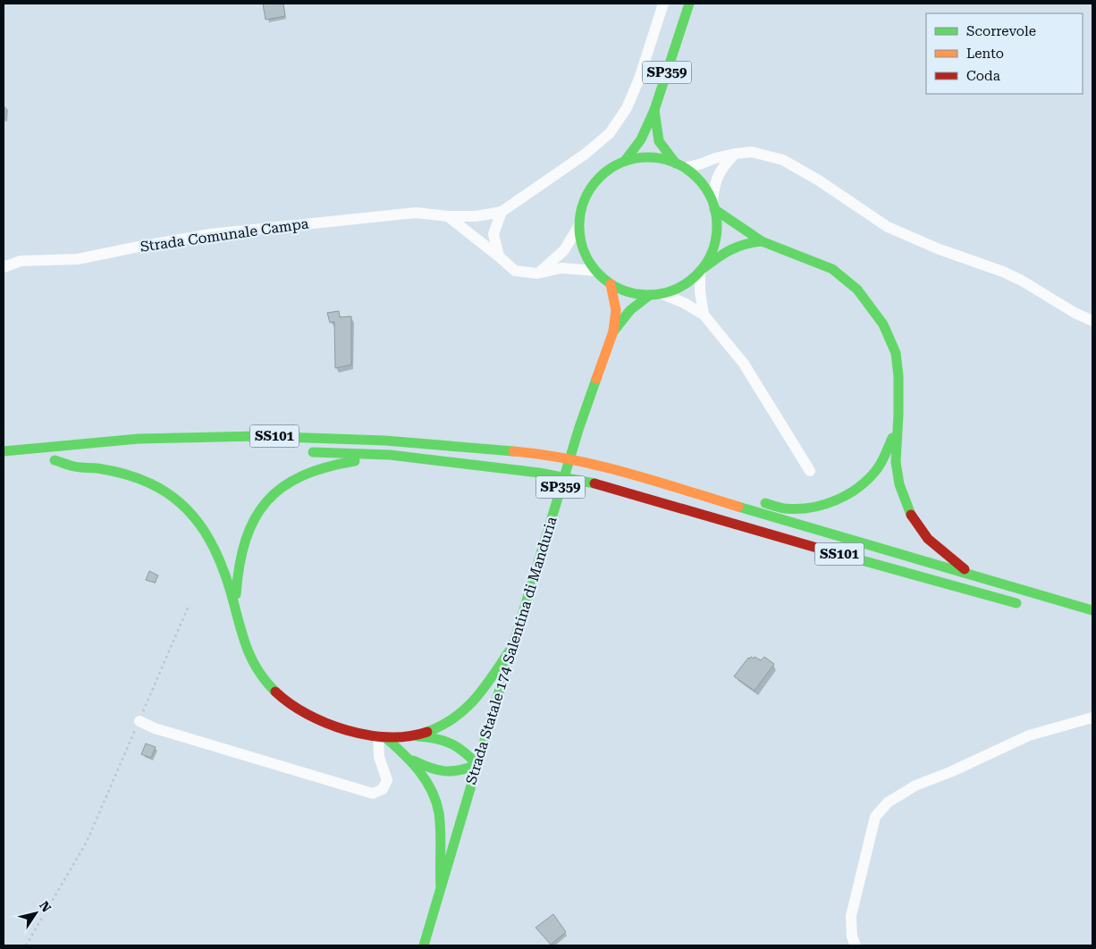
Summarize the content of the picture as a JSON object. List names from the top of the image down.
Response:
{
  "streets": {
    "main road": ["SP359", "SS101", "Strada Statale 174 Salentina di Manduria"],
    "street": ["Strada Comunale Campa"]
  },
  "crossings": [
    ["SP359", "Strada Statale 174 Salentina di Manduria"]
  ],
  "legend": ["Scorrevole", "Lento", "Coda"],
  "north": "top right"
}
